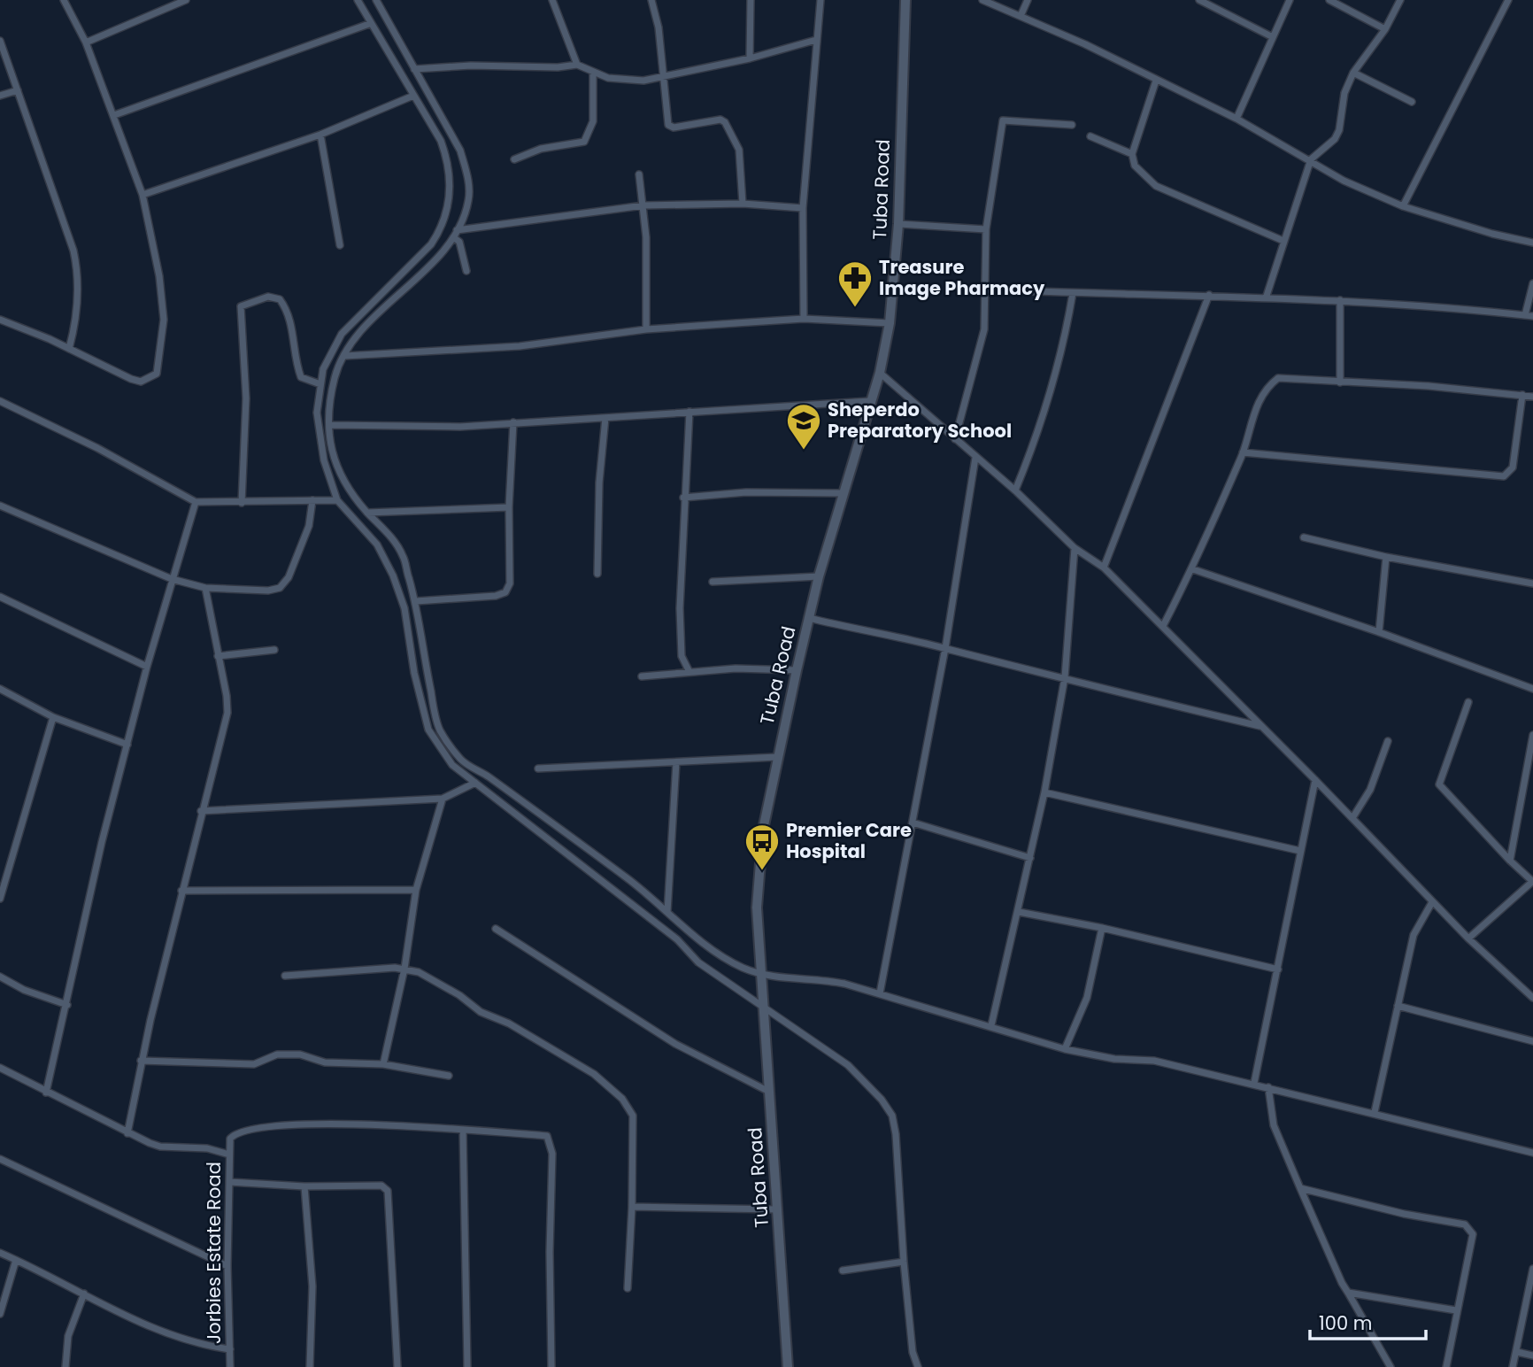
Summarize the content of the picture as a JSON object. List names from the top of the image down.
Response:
{
  "streets": {
    "street": ["Tuba Road", "Jorbies Estate Road"]
  },
  "places": {
    "pharmacy": ["Treasure Image Pharmacy"],
    "school or university": ["Sheperdo Preparatory School"],
    "bus stop": ["Premier Care Hospital"]
  },
  "scale_bar": "100 m"
}
